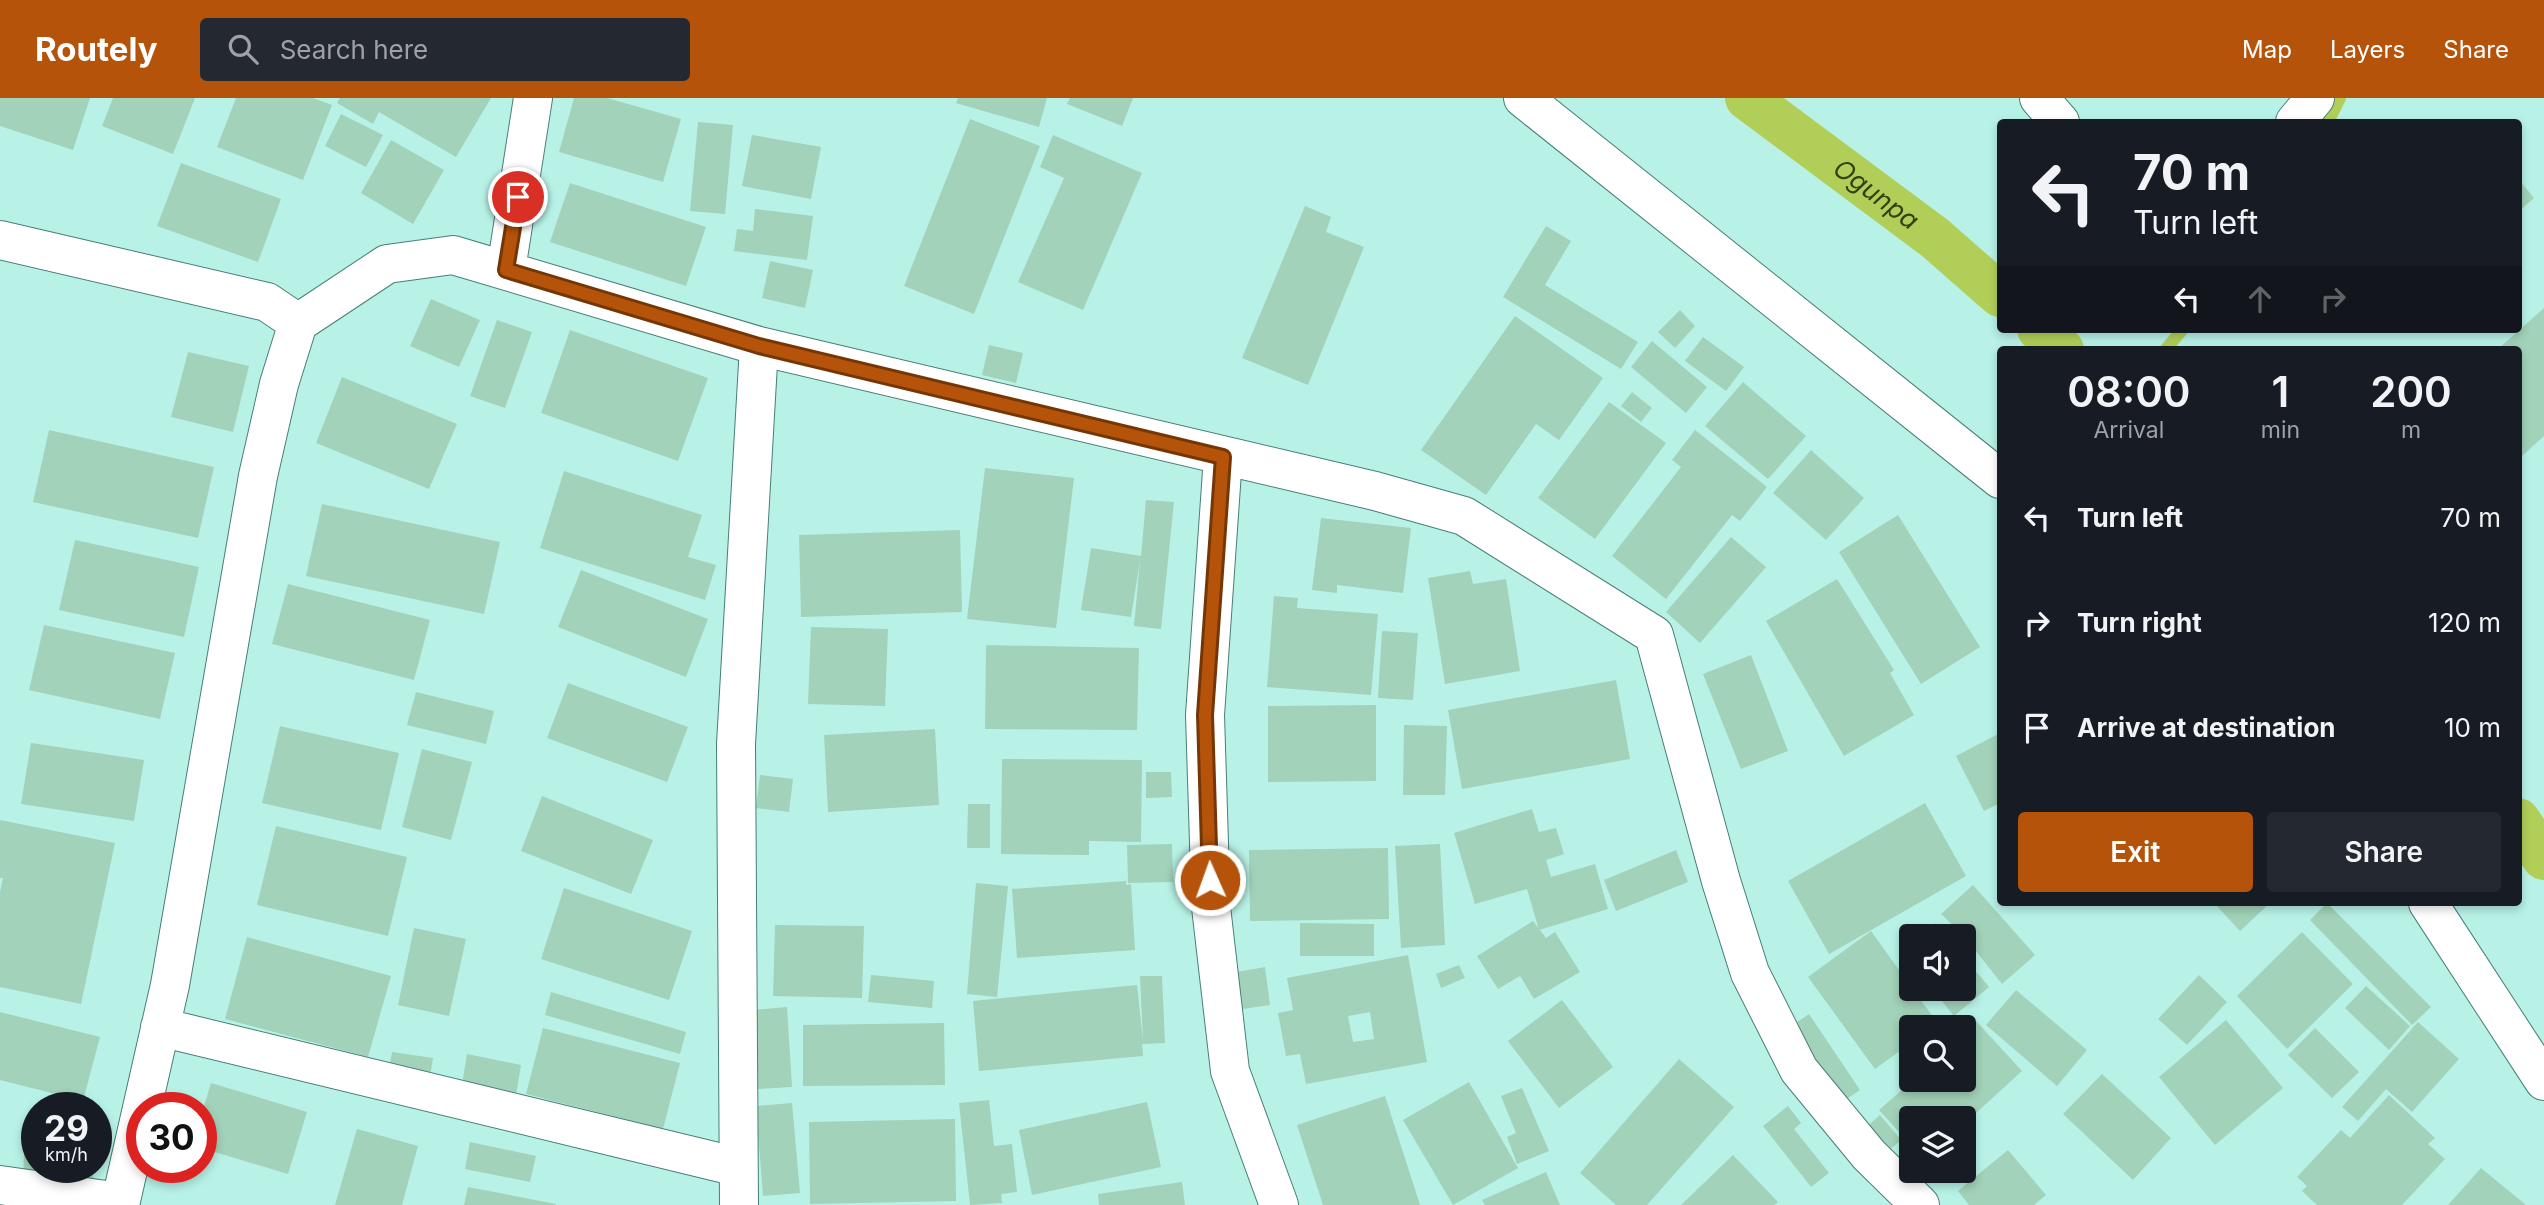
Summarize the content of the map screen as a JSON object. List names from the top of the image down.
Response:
{
  "water": ["Ogunpa"],
  "page": {
    "header": "Routely",
    "search": "Search here",
    "nav": ["Map", "Layers", "Share"],
    "turn": ["70 m", "Turn left"],
    "eta": [
      "08:00",
      "Arrival",
      "1",
      "min",
      "200",
      "m"
    ],
    "list": [
      {
        "name": "Turn left",
        "value": "70 m"
      },
      {
        "name": "Turn right",
        "value": "120 m"
      },
      {
        "name": "Arrive at destination",
        "value": "10 m"
      }
    ],
    "buttons": ["Exit", "Share"],
    "speed": "29 km/h",
    "limit": "30"
  }
}
